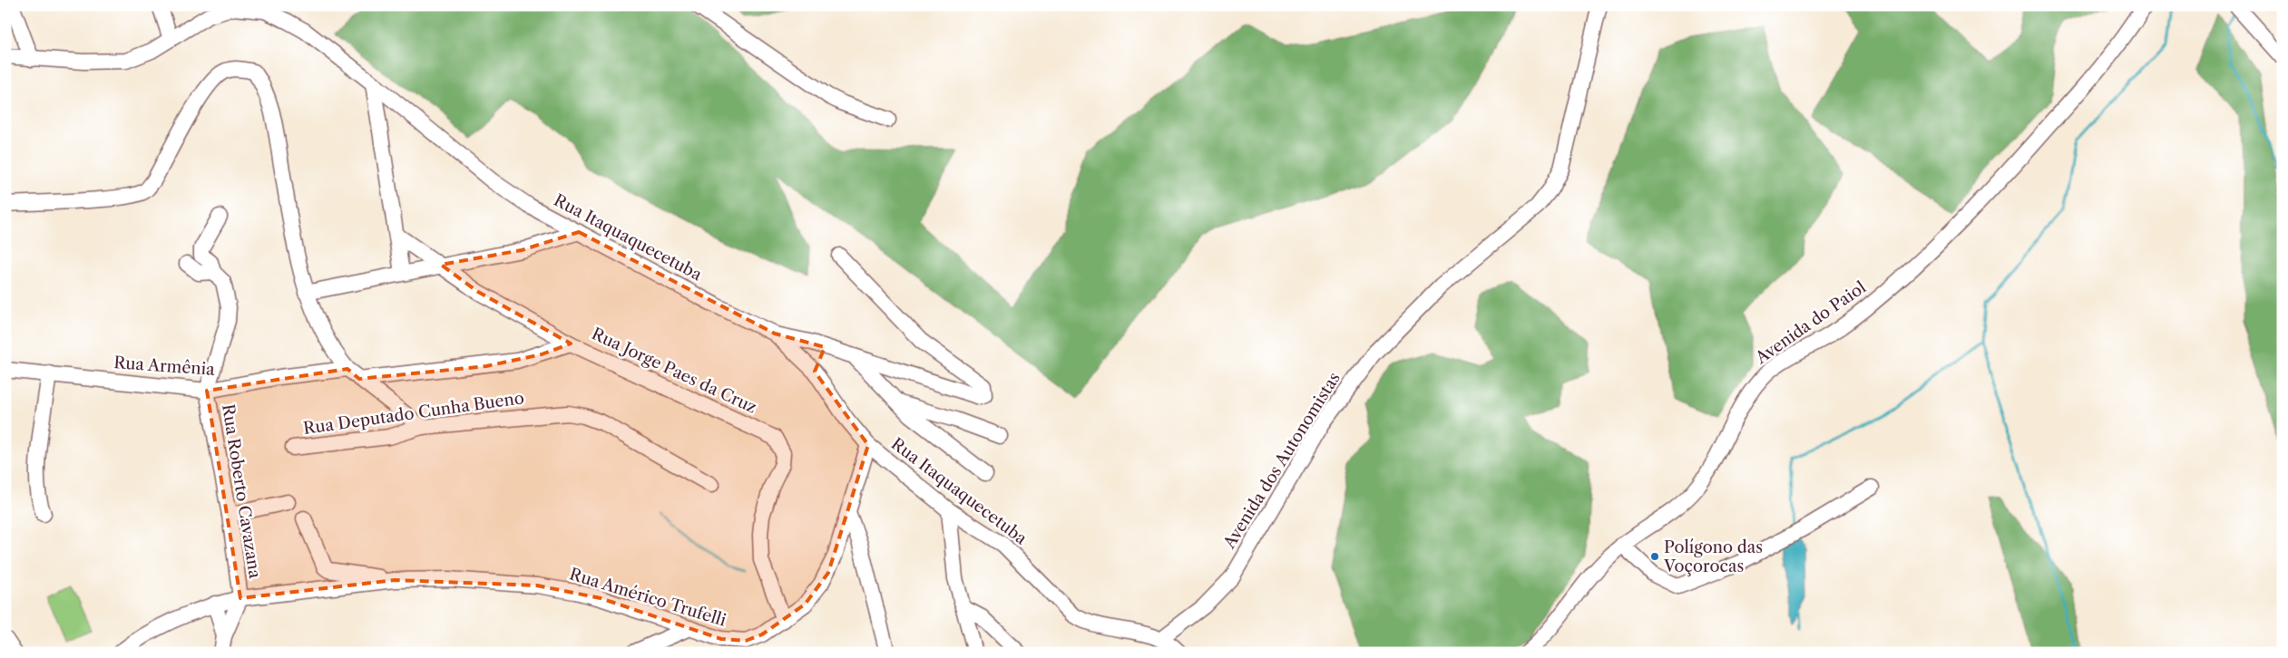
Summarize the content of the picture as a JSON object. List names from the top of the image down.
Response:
{
  "streets": {
    "street": [
      "Rua Itaquaquecetuba",
      "Avenida do Paiol",
      "Rua Armênia",
      "Rua Jorge Paes da Cruz",
      "Rua Deputado Cunha Bueno",
      "Avenida dos Autonomistas",
      "Rua Roberto Cavazana",
      "Rua Américo Trufelli"
    ]
  },
  "crossings": [
    ["Rua Itaquaquecetuba", "Avenida dos Autonomistas"],
    ["Rua Itaquaquecetuba", "Rua Américo Trufelli"],
    ["Rua Armênia", "Rua Roberto Cavazana"],
    ["Rua Jorge Paes da Cruz", "Rua Américo Trufelli"],
    ["Rua Roberto Cavazana", "Rua Américo Trufelli"]
  ],
  "places": ["Polígono das Voçorocas"]
}
